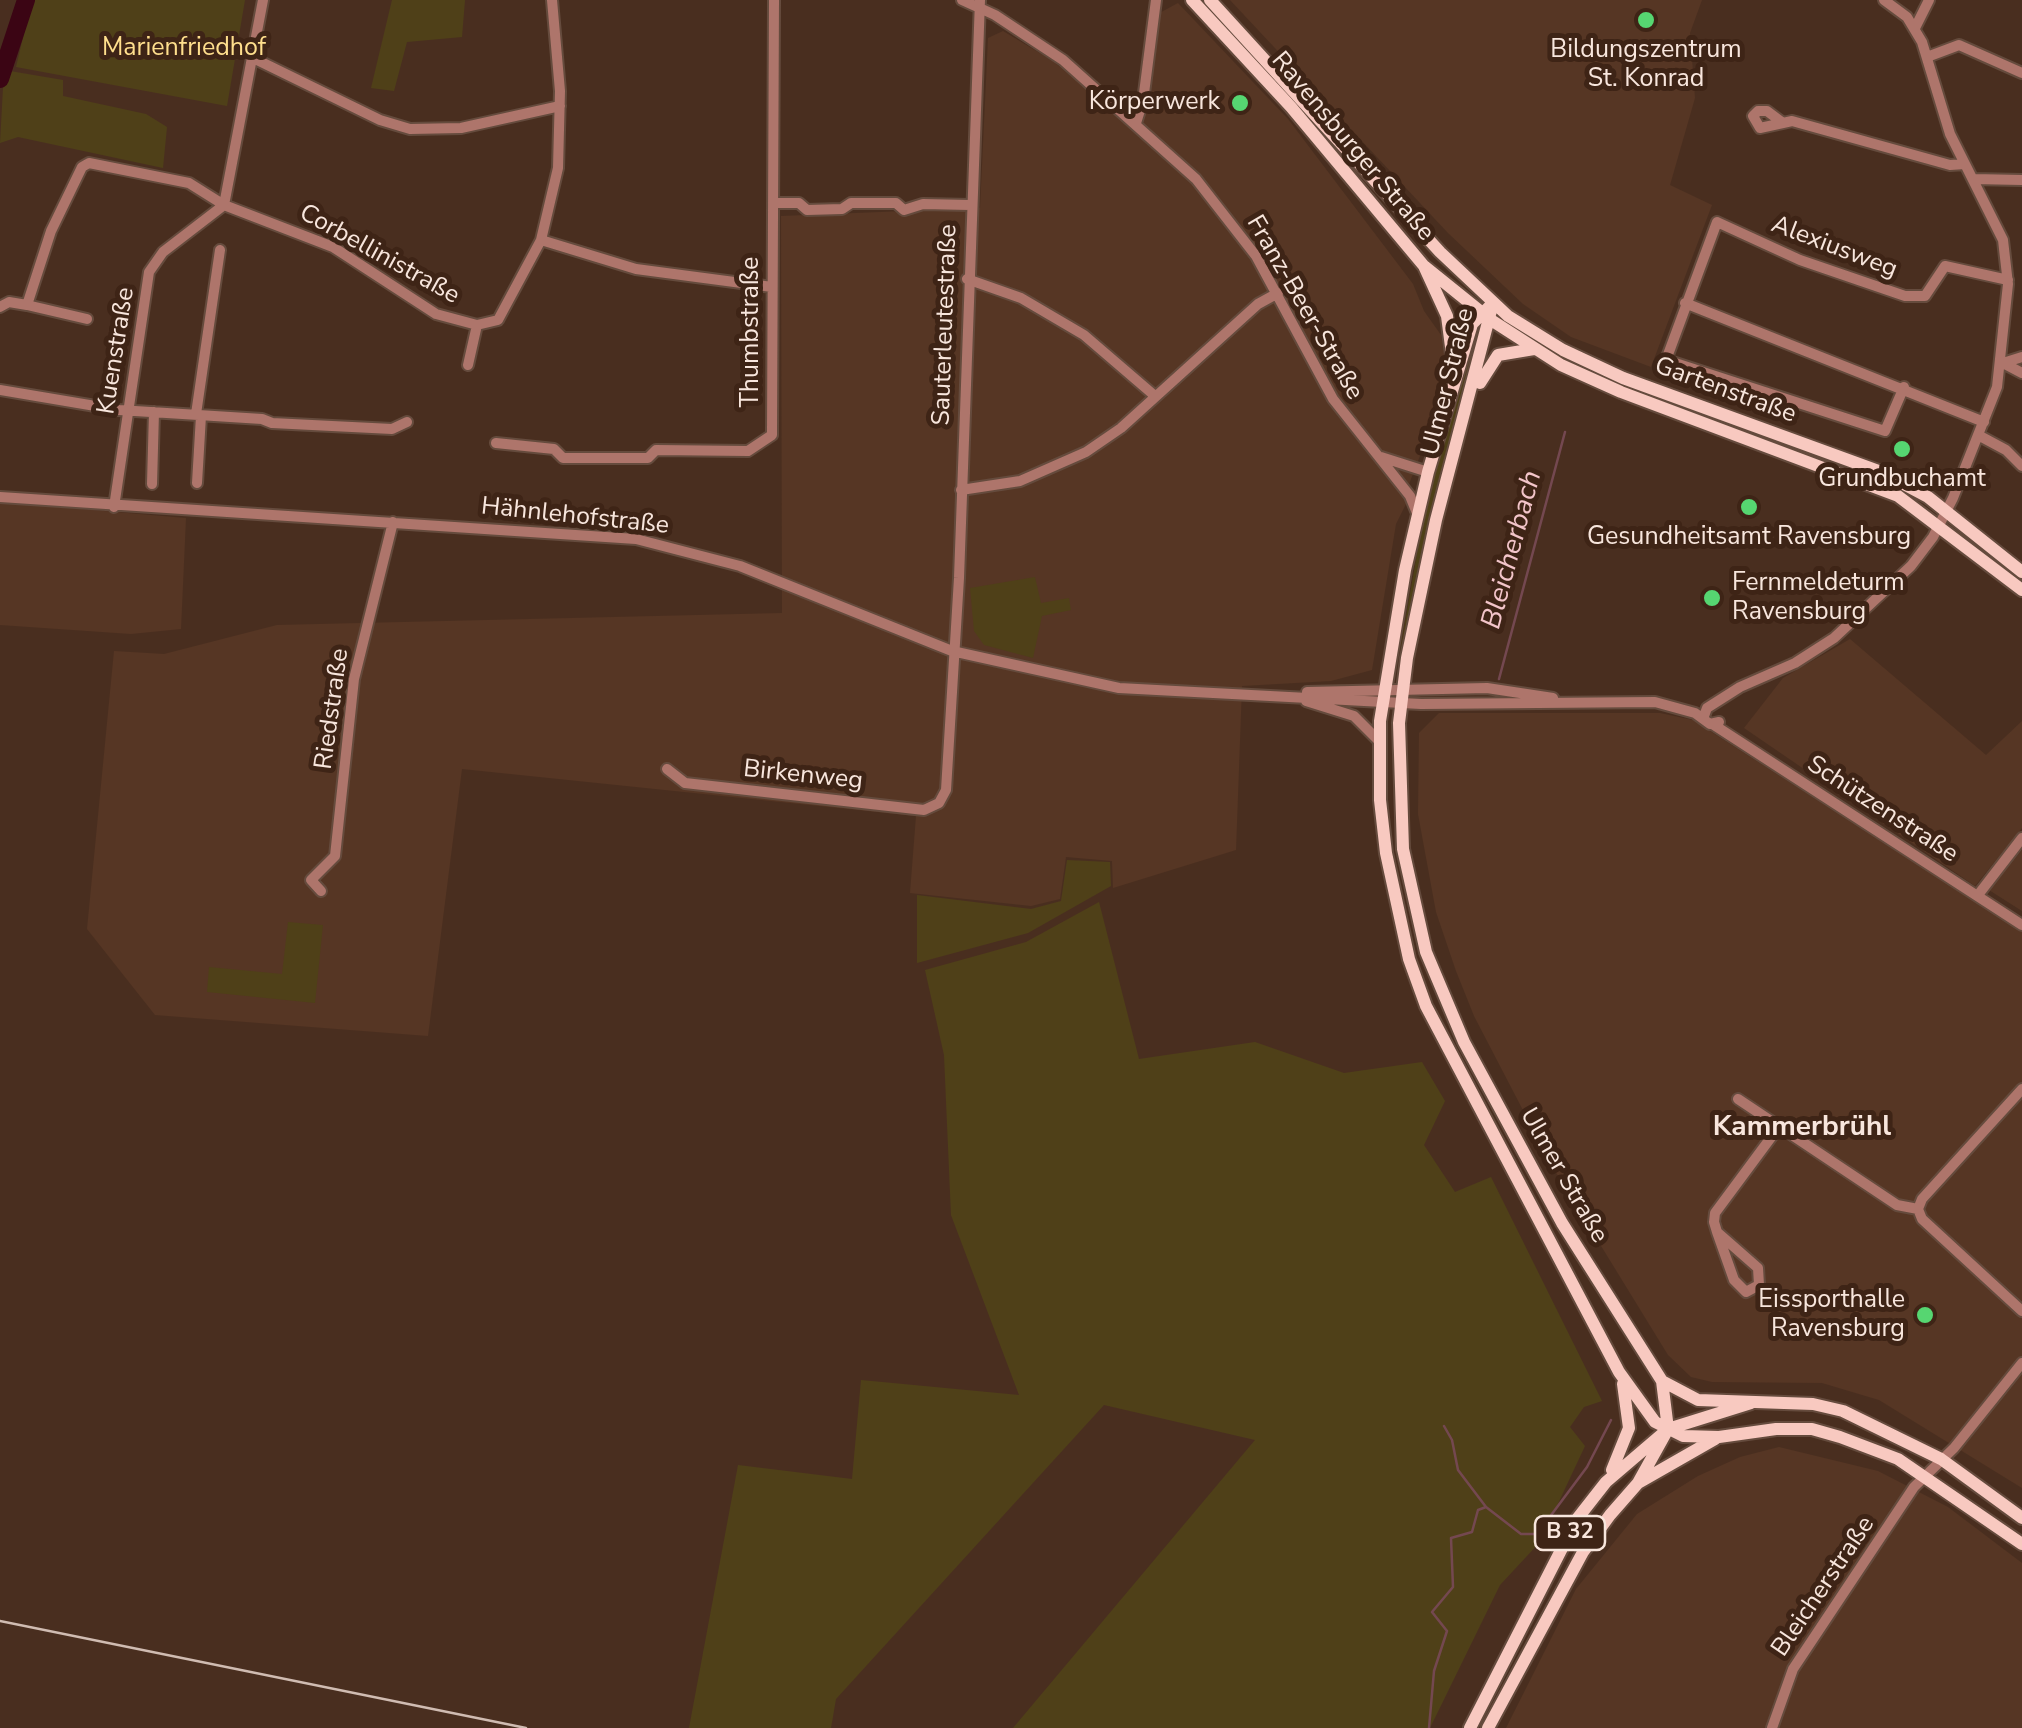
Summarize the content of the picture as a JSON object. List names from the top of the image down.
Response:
{
  "streets": {
    "main road": [
      "Ravensburger Straße",
      "Ulmer Straße",
      "Gartenstraße",
      "B 32"
    ],
    "street": [
      "Alexiusweg",
      "Corbellinistraße",
      "Franz-Beer-Straße",
      "Sauterleutestraße",
      "Thumbstraße",
      "Kuenstraße",
      "Hähnlehofstraße",
      "Riedstraße",
      "Birkenweg",
      "Schützenstraße",
      "Bleicherstraße"
    ]
  },
  "crossings": [
    ["Ravensburger Straße", "Ulmer Straße"],
    ["Ravensburger Straße", "Gartenstraße"],
    ["Corbellinistraße", "Kuenstraße"],
    ["Franz-Beer-Straße", "Sauterleutestraße"],
    ["Franz-Beer-Straße", "Ulmer Straße"],
    ["Sauterleutestraße", "Hähnlehofstraße"],
    ["Sauterleutestraße", "Birkenweg"],
    ["Kuenstraße", "Hähnlehofstraße"],
    ["Ulmer Straße", "Gartenstraße"],
    ["Ulmer Straße", "B 32"],
    ["Hähnlehofstraße", "Riedstraße"],
    ["B 32", "Bleicherstraße"]
  ],
  "districts": ["Kammerbrühl"],
  "water": ["Bleicherbach"],
  "parks": ["Marienfriedhof"],
  "places": [
    "Bildungszentrum St. Konrad",
    "Körperwerk",
    "Grundbuchamt",
    "Gesundheitsamt Ravensburg",
    "Fernmeldeturm Ravensburg",
    "Eissporthalle Ravensburg"
  ]
}
